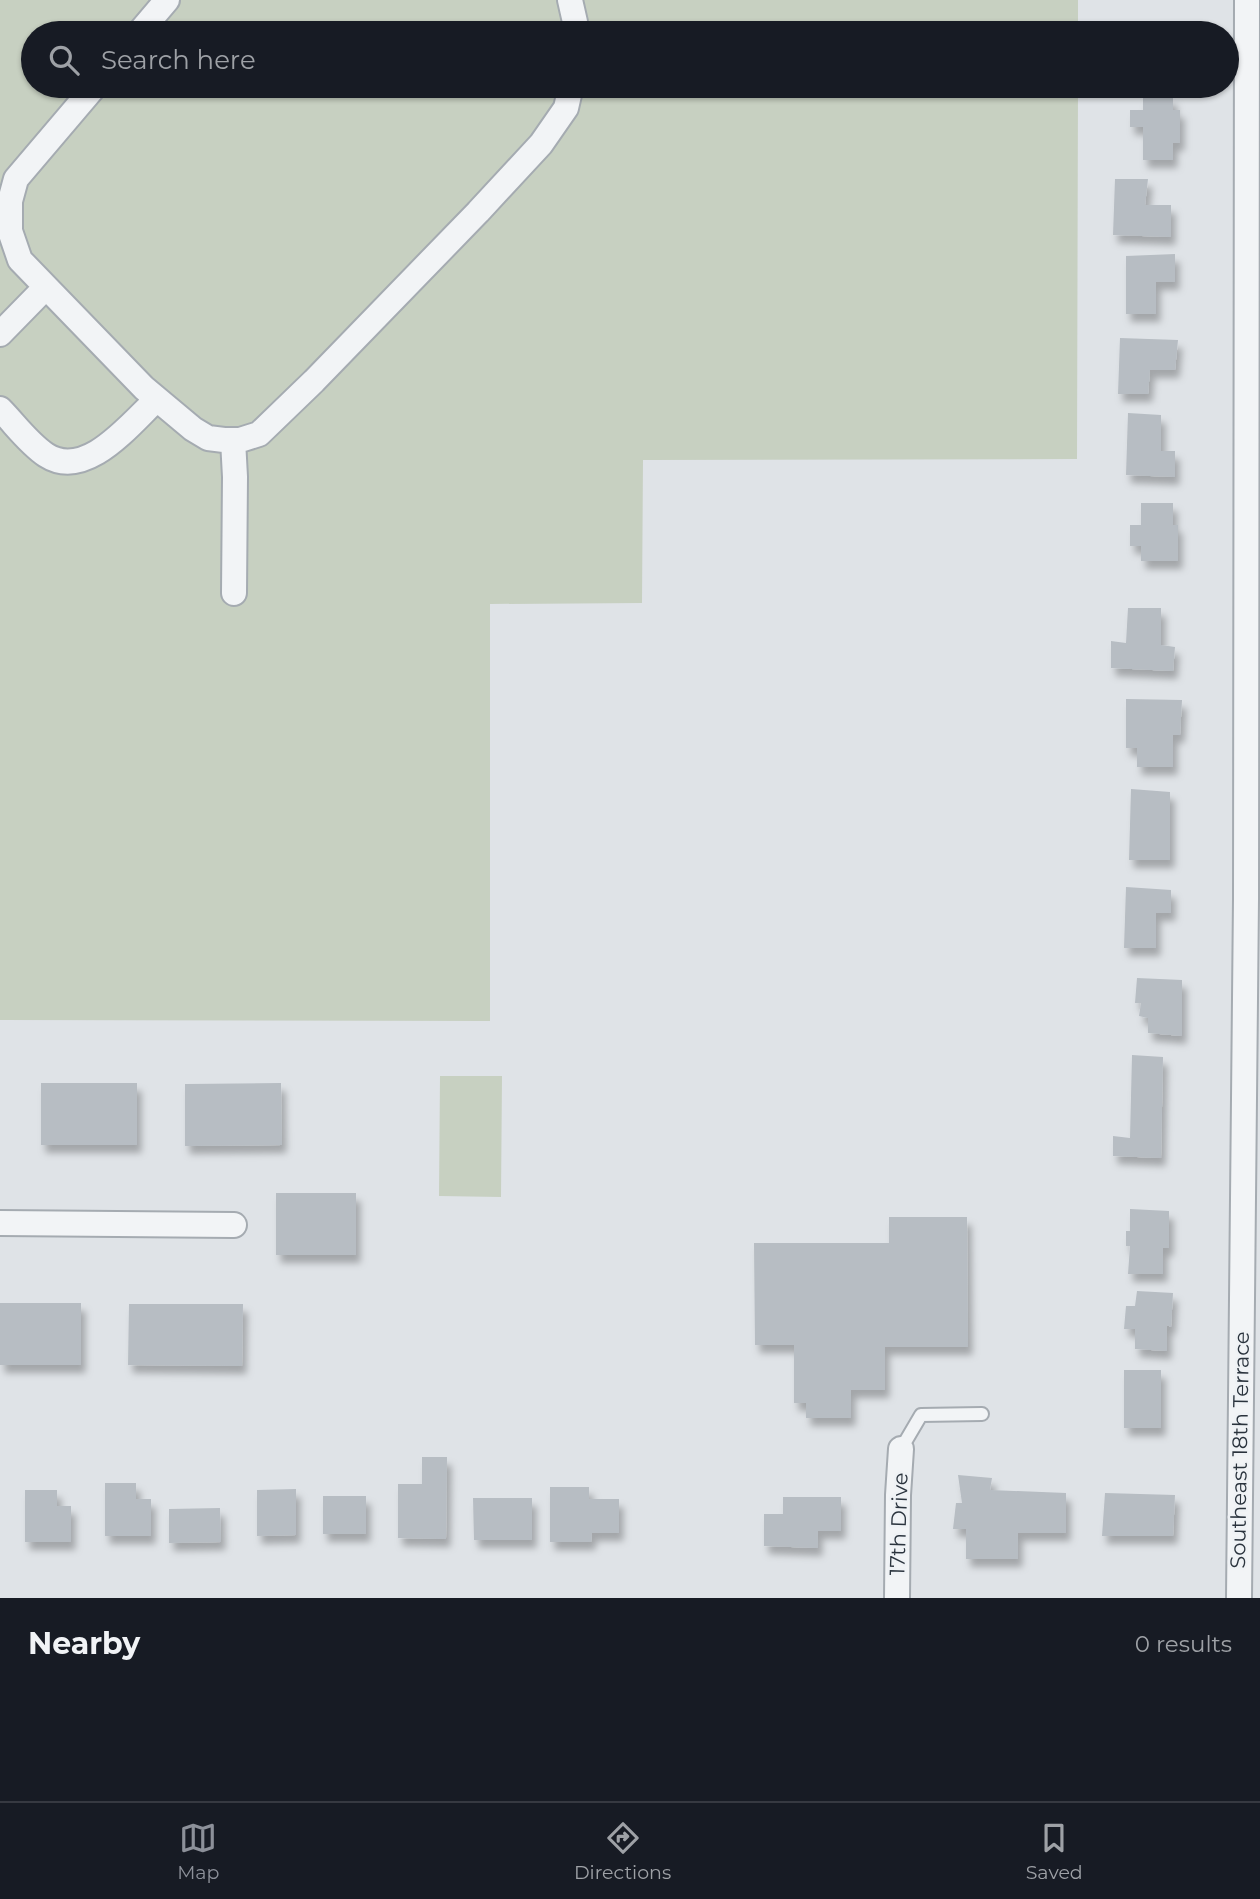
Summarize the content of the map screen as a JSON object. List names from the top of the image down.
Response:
{
  "streets": {
    "street": ["Southeast 18th Terrace", "17th Drive"]
  },
  "page": {
    "search": "Search here",
    "heading": ["Nearby", "0 results"],
    "nav": ["Map", "Directions", "Saved"]
  }
}
